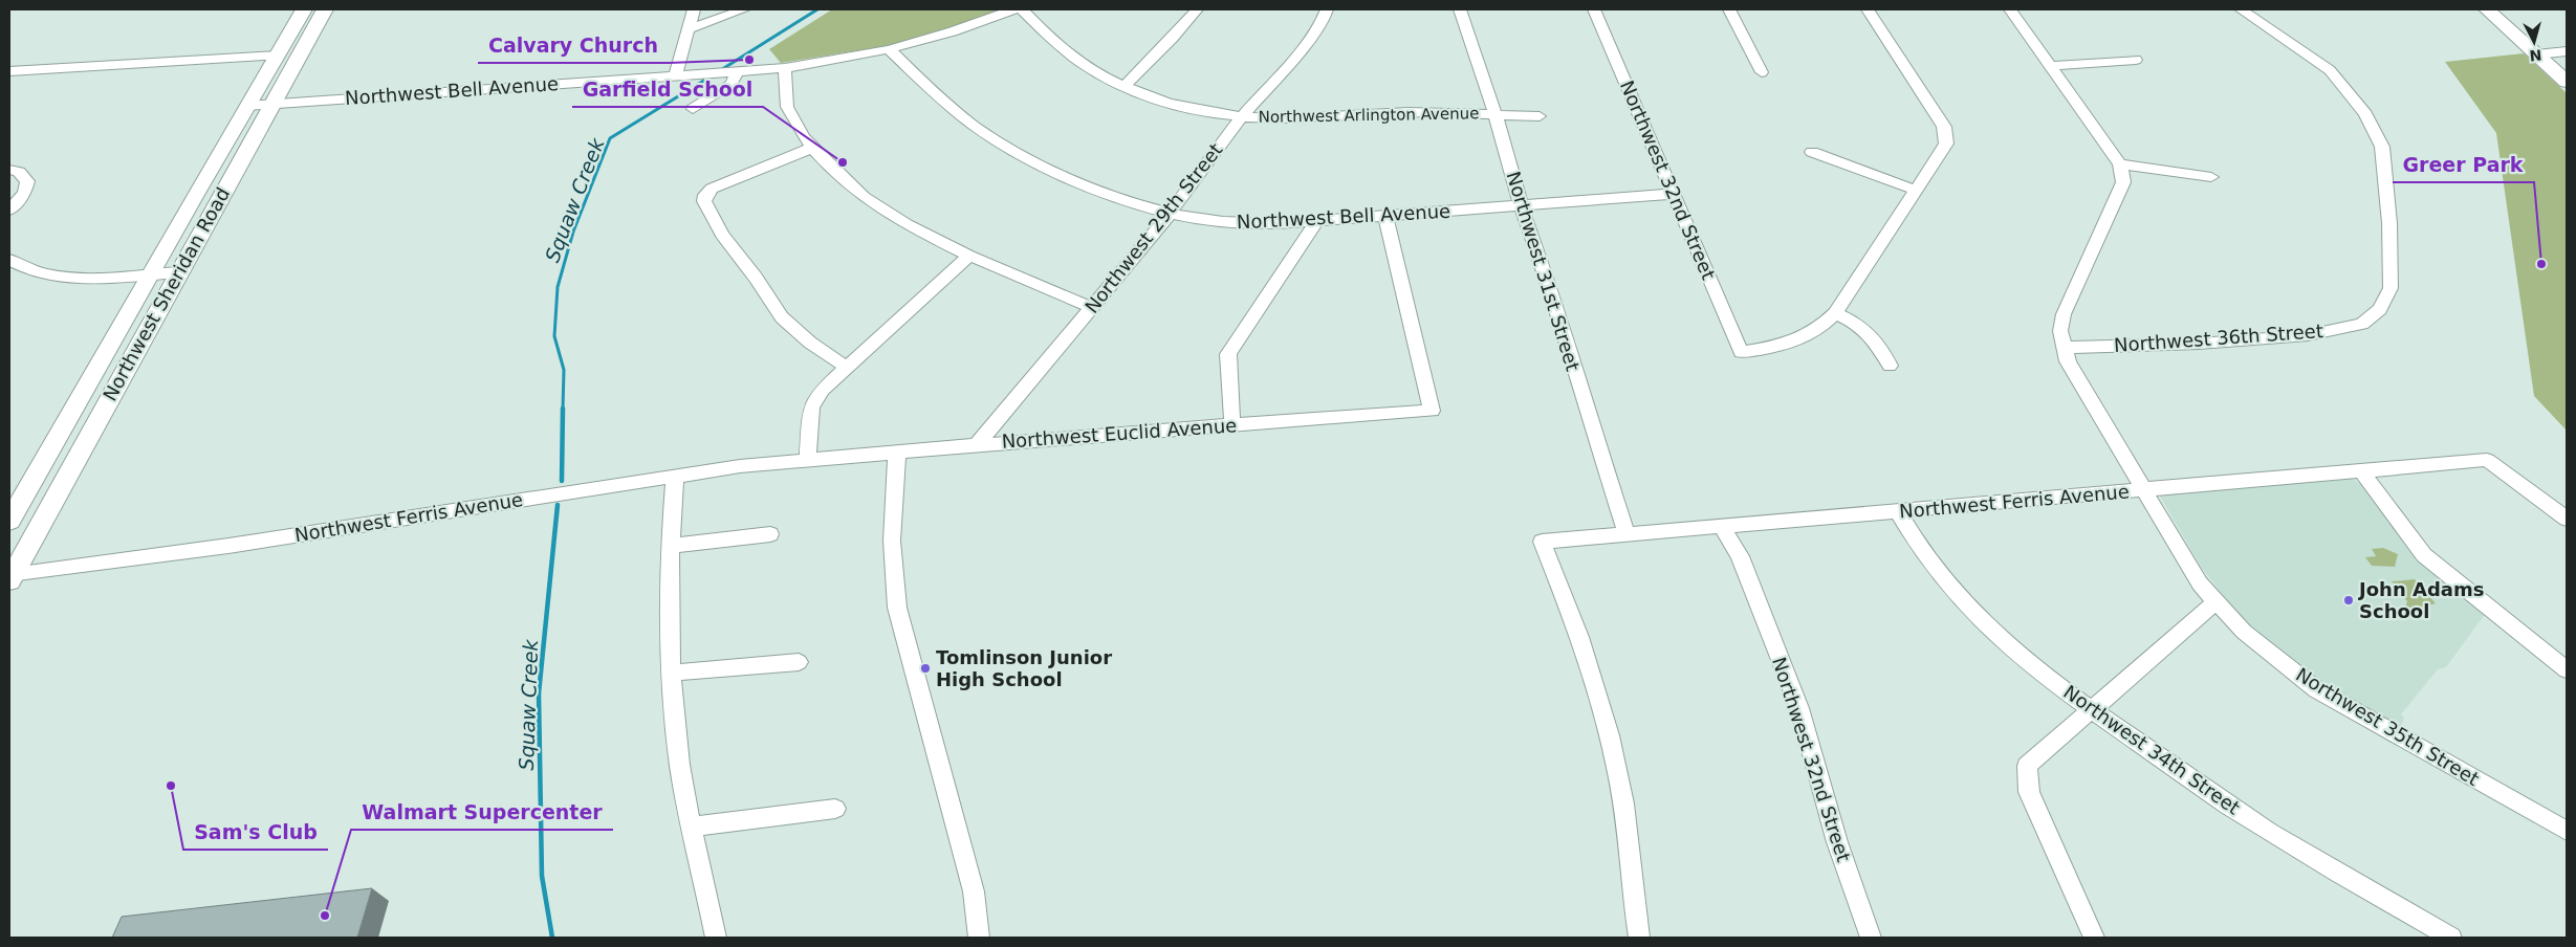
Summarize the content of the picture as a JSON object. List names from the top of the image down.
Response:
{
  "streets": {
    "main road": ["Northwest Sheridan Road"],
    "street": [
      "Northwest Bell Avenue",
      "Northwest Arlington Avenue",
      "Northwest 32nd Street",
      "Northwest 29th Street",
      "Northwest 31st Street",
      "Northwest 36th Street",
      "Northwest Euclid Avenue",
      "Northwest Ferris Avenue",
      "Northwest 35th Street",
      "Northwest 34th Street"
    ]
  },
  "crossings": [
    ["Northwest Bell Avenue", "Northwest 32nd Street"],
    ["Northwest Bell Avenue", "Northwest 29th Street"],
    ["Northwest Bell Avenue", "Northwest 31st Street"],
    ["Northwest Bell Avenue", "Northwest Sheridan Road"],
    ["Northwest Bell Avenue", "Northwest Euclid Avenue"],
    ["Northwest Arlington Avenue", "Northwest 29th Street"],
    ["Northwest Arlington Avenue", "Northwest 31st Street"],
    ["Northwest 32nd Street", "Northwest Ferris Avenue"],
    ["Northwest 29th Street", "Northwest Euclid Avenue"],
    ["Northwest 31st Street", "Northwest Ferris Avenue"],
    ["Northwest Sheridan Road", "Northwest Ferris Avenue"],
    ["Northwest 36th Street", "Northwest 35th Street"],
    ["Northwest Euclid Avenue", "Northwest Ferris Avenue"],
    ["Northwest Ferris Avenue", "Northwest 35th Street"],
    ["Northwest Ferris Avenue", "Northwest 34th Street"]
  ],
  "water": ["Squaw Creek"],
  "places": [
    "Calvary Church",
    "Garfield School",
    "Greer Park",
    "John Adams School",
    "Tomlinson Junior High School",
    "Sam's Club",
    "Walmart Supercenter"
  ],
  "north": "bottom"
}
